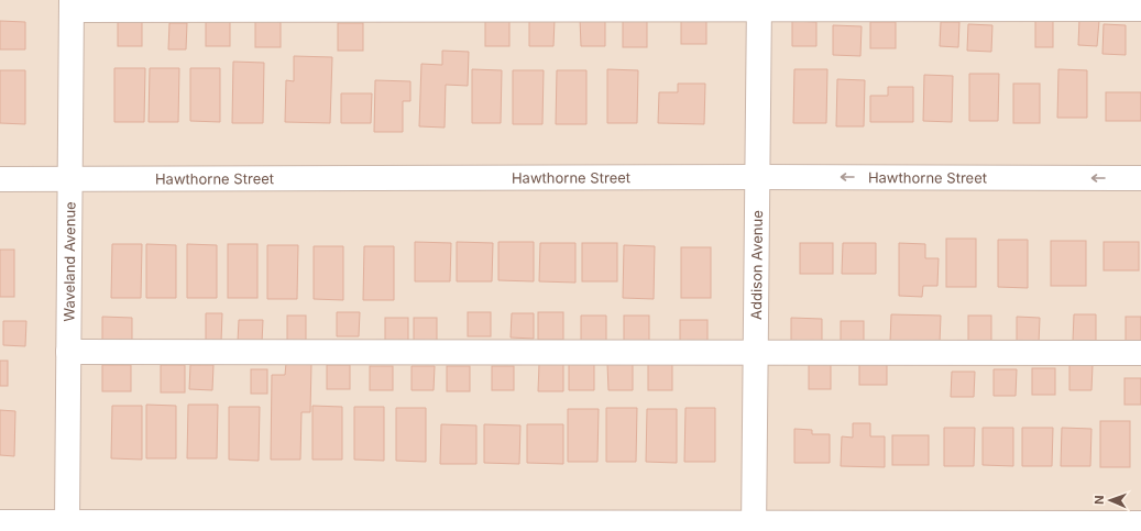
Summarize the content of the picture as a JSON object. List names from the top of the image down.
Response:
{
  "streets": {
    "street": ["Hawthorne Street", "Waveland Avenue", "Addison Avenue"]
  },
  "crossings": [
    ["Hawthorne Street", "Waveland Avenue"],
    ["Hawthorne Street", "Addison Avenue"]
  ],
  "north": "left"
}
